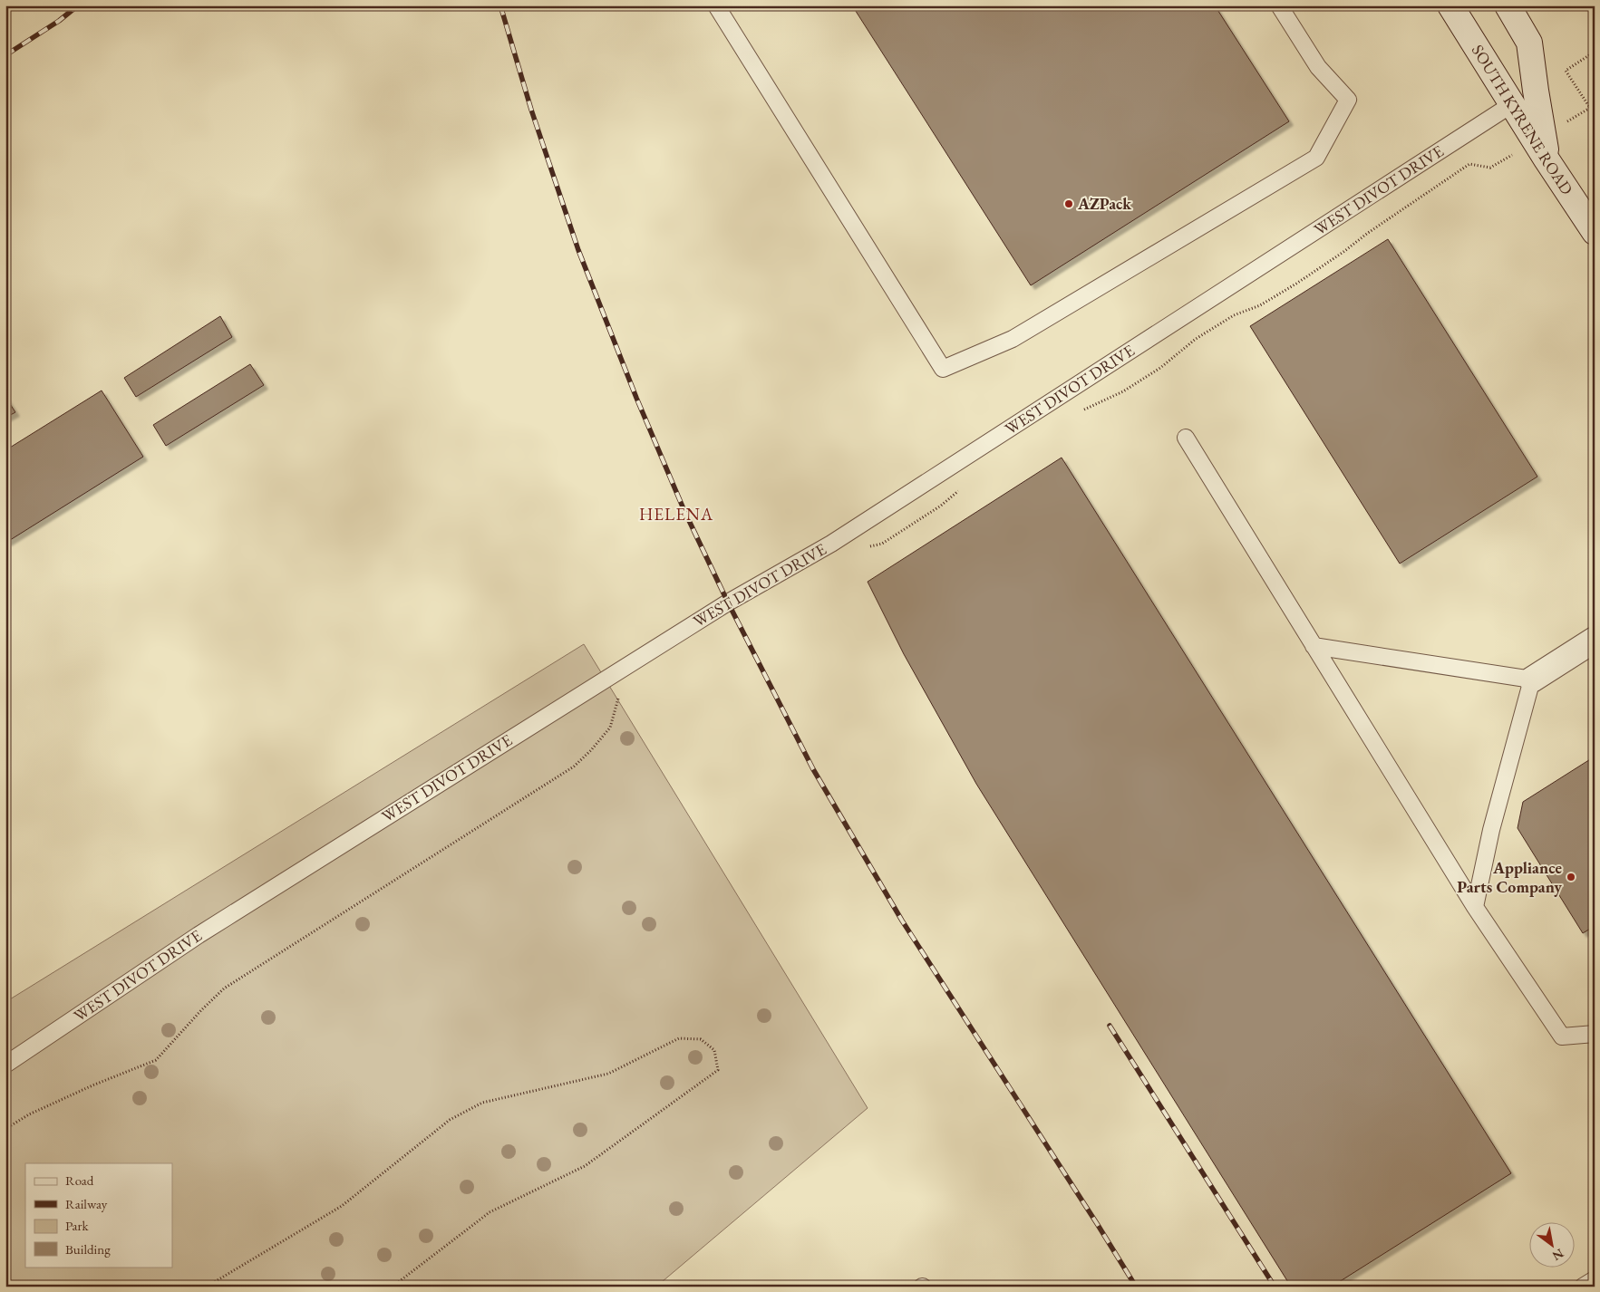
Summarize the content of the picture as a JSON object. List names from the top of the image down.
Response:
{
  "streets": {
    "main road": ["SOUTH KYRENE ROAD"],
    "lane": ["WEST DIVOT DRIVE"]
  },
  "crossings": [
    ["SOUTH KYRENE ROAD", "WEST DIVOT DRIVE"]
  ],
  "districts": ["HELENA"],
  "places": ["AZPack", "Appliance Parts Company"],
  "legend": [
    "Road",
    "Railway",
    "Park",
    "Building"
  ],
  "north": "bottom right"
}
